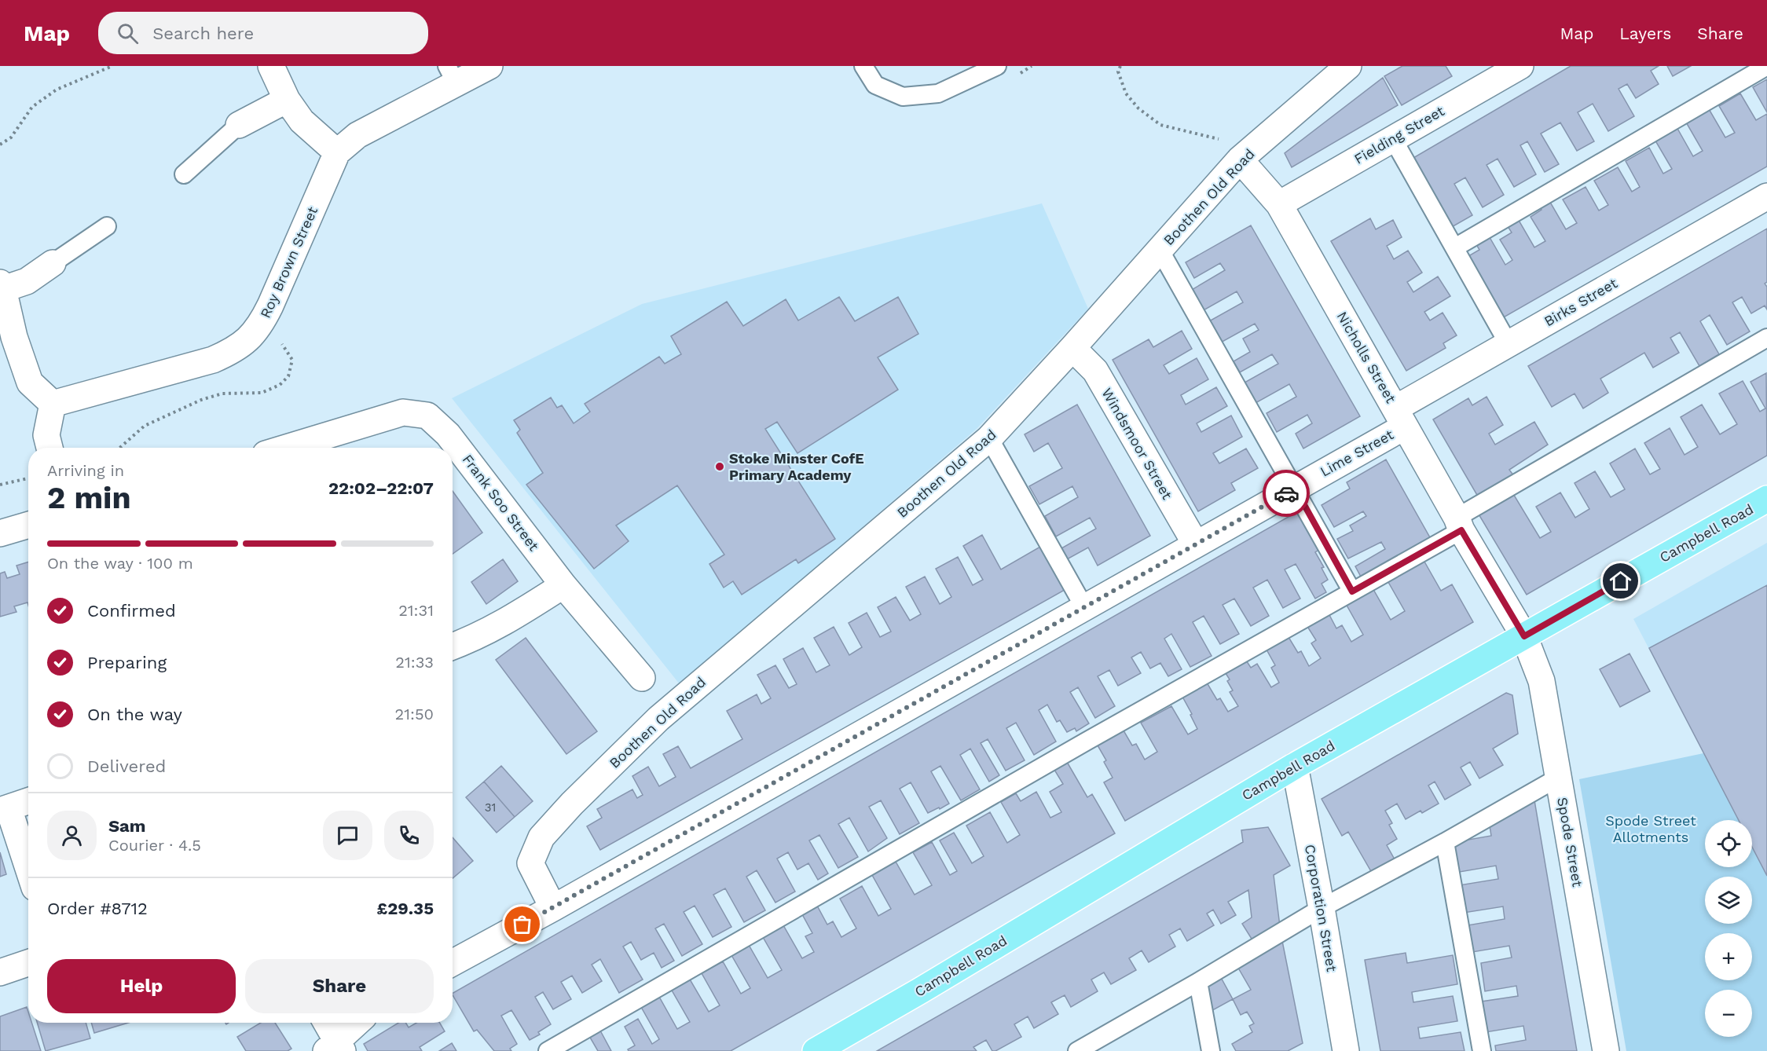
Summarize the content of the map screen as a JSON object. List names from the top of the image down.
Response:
{
  "streets": {
    "main road": ["Campbell Road"],
    "street": [
      "Fielding Street",
      "Boothen Old Road",
      "Roy Brown Street",
      "Birks Street",
      "Nicholls Street",
      "Windsmoor Street",
      "Lime Street",
      "Frank Soo Street",
      "Spode Street",
      "Corporation Street"
    ]
  },
  "crossings": [
    ["Fielding Street", "Nicholls Street"],
    ["Boothen Old Road", "Nicholls Street"],
    ["Boothen Old Road", "Windsmoor Street"],
    ["Boothen Old Road", "Lime Street"],
    ["Birks Street", "Nicholls Street"],
    ["Birks Street", "Lime Street"],
    ["Nicholls Street", "Lime Street"],
    ["Nicholls Street", "Campbell Road"],
    ["Nicholls Street", "Spode Street"],
    ["Windsmoor Street", "Lime Street"],
    ["Campbell Road", "Spode Street"],
    ["Campbell Road", "Corporation Street"]
  ],
  "parks": ["Spode Street Allotments"],
  "places": ["Stoke Minster CofE Primary Academy"],
  "house_numbers": ["31"],
  "page": {
    "header": "Map",
    "search": "Search here",
    "nav": ["Map", "Layers", "Share"],
    "heading": ["2 min", "Arriving in", "22:02–22:07"],
    "panel": [
      "Sam",
      "Courier · 4.5",
      "Order #8712",
      "£29.35"
    ],
    "bar": "On the way · 100 m",
    "list": [
      ["Confirmed", "21:31"],
      ["Preparing", "21:33"],
      ["On the way", "21:50"],
      "Delivered"
    ],
    "map_buttons": ["+", "−"],
    "buttons": ["Help", "Share"]
  }
}
